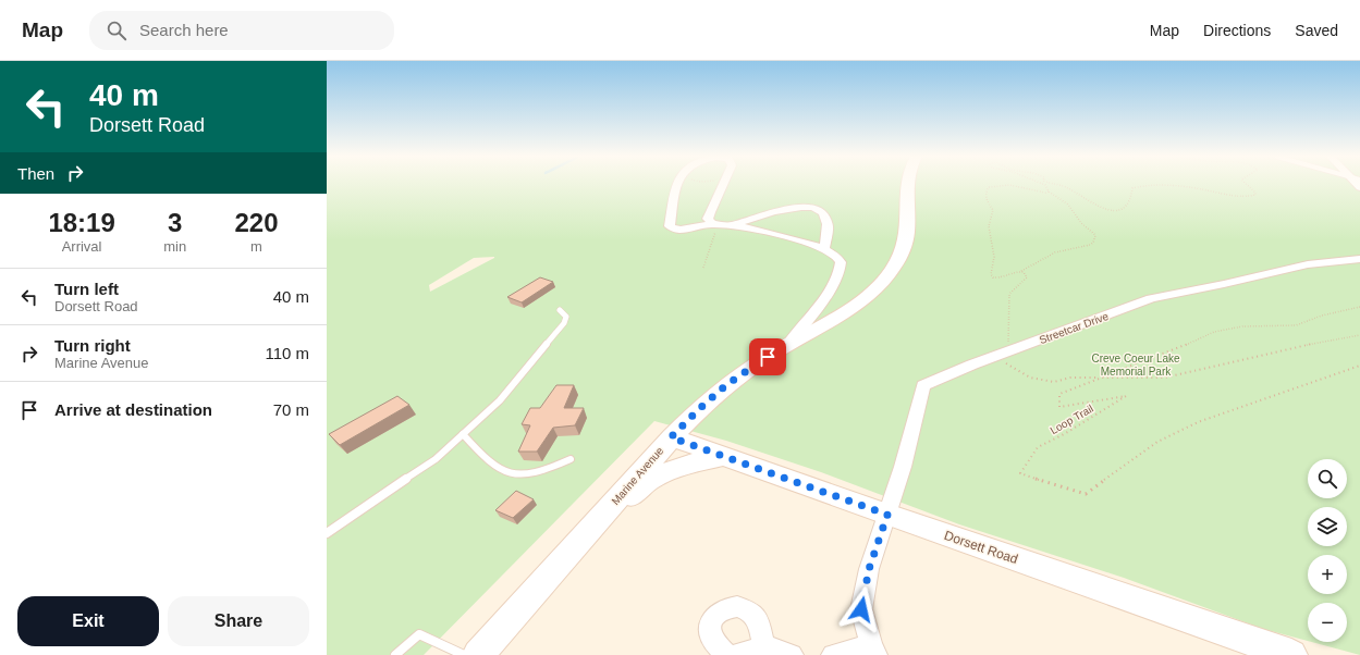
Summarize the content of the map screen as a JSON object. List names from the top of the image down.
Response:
{
  "streets": {
    "main road": ["Marine Avenue", "Dorsett Road"],
    "street": ["Streetcar Drive"],
    "path": ["Loop Trail"]
  },
  "crossings": [
    ["Streetcar Drive", "Dorsett Road"],
    ["Marine Avenue", "Dorsett Road"]
  ],
  "parks": ["Creve Coeur Lake Memorial Park"],
  "page": {
    "header": "Map",
    "search": "Search here",
    "nav": ["Map", "Directions", "Saved"],
    "turn": ["40 m", "Dorsett Road"],
    "then": "Then",
    "eta": [
      "18:19",
      "Arrival",
      "3",
      "min",
      "220",
      "m"
    ],
    "list": [
      {
        "name": "Turn left",
        "note": "Dorsett Road",
        "value": "40 m"
      },
      {
        "name": "Turn right",
        "note": "Marine Avenue",
        "value": "110 m"
      },
      {
        "name": "Arrive at destination",
        "value": "70 m"
      }
    ],
    "map_buttons": ["+", "−"],
    "buttons": ["Exit", "Share"]
  }
}
